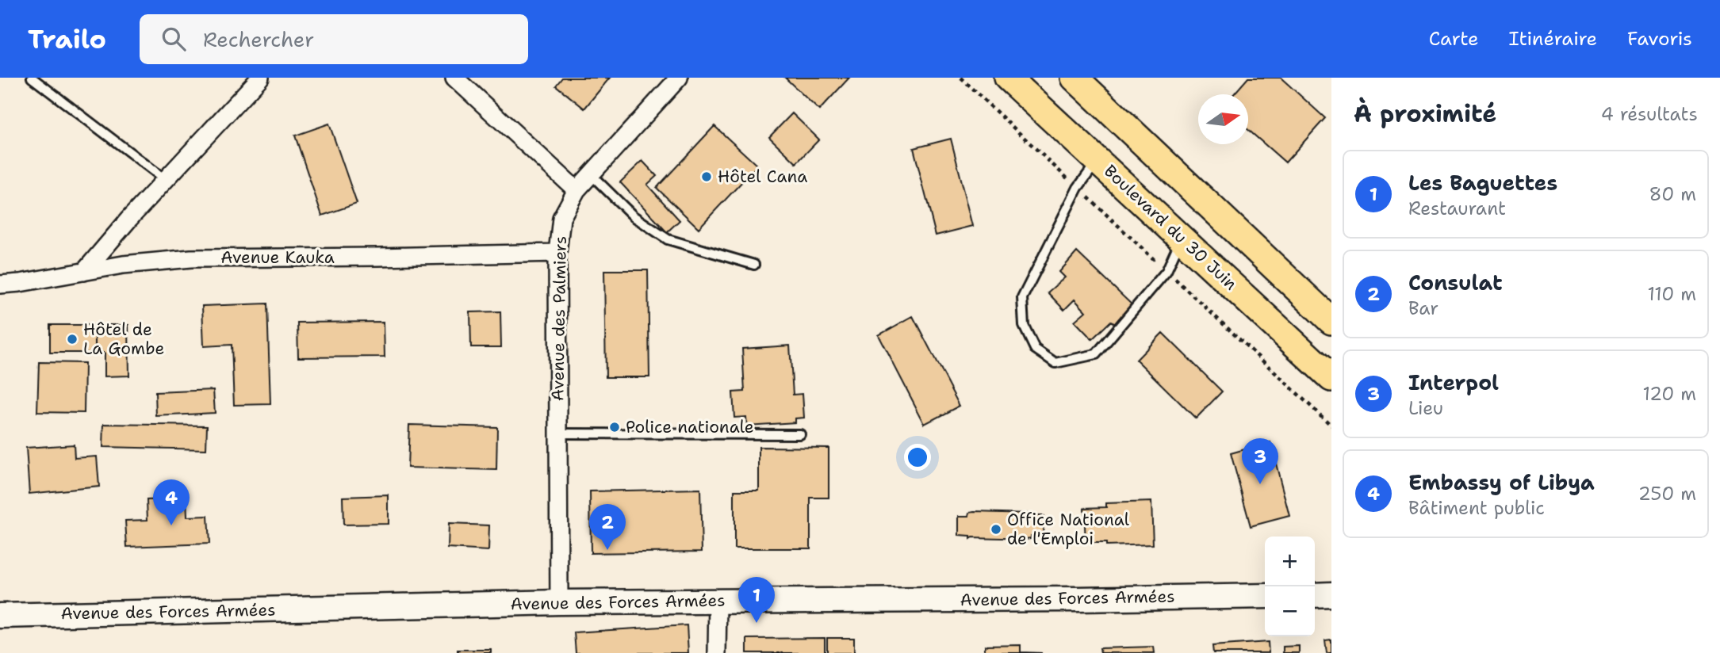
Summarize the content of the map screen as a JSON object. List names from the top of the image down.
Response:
{
  "streets": {
    "main road": ["Boulevard du 30 Juin"],
    "street": ["Avenue Kauka", "Avenue des Palmiers", "Avenue des Forces Armées"]
  },
  "crossings": [
    ["Avenue Kauka", "Avenue des Palmiers"],
    ["Avenue des Palmiers", "Avenue des Forces Armées"]
  ],
  "places": [
    "Hôtel Cana",
    "Hôtel de La Gombe",
    "Police nationale",
    "Office National de l'Emploi"
  ],
  "north": "right",
  "page": {
    "header": "Trailo",
    "search": "Rechercher",
    "nav": ["Carte", "Itinéraire", "Favoris"],
    "heading": ["À proximité", "4 résultats"],
    "list": [
      {
        "mark": "1",
        "name": "Les Baguettes",
        "note": "Restaurant",
        "value": "80 m"
      },
      {
        "mark": "2",
        "name": "Consulat",
        "note": "Bar",
        "value": "110 m"
      },
      {
        "mark": "3",
        "name": "Interpol",
        "note": "Lieu",
        "value": "120 m"
      },
      {
        "mark": "4",
        "name": "Embassy of Libya",
        "note": "Bâtiment public",
        "value": "250 m"
      }
    ],
    "pins": [
      "3",
      "4",
      "2",
      "1"
    ],
    "map_buttons": ["+", "−"]
  }
}
